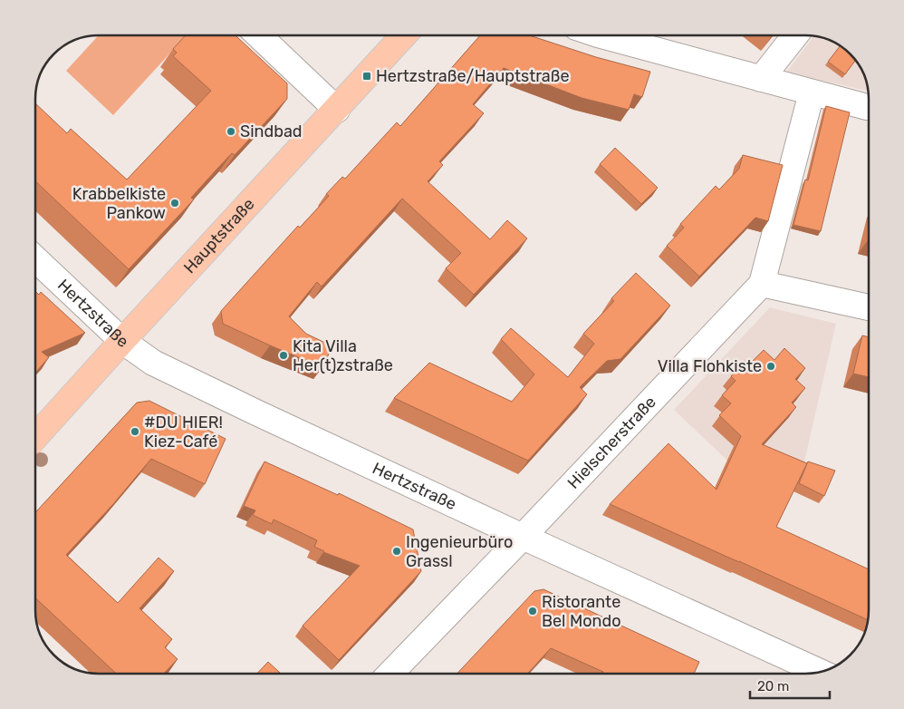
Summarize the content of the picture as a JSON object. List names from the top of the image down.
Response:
{
  "streets": {
    "main road": ["Hauptstraße"],
    "street": ["Hertzstraße", "Hielscherstraße"]
  },
  "crossings": [
    ["Hauptstraße", "Hertzstraße"],
    ["Hertzstraße", "Hielscherstraße"]
  ],
  "places": {
    "transit": ["Hertzstraße/Hauptstraße"],
    "other": [
      "Sindbad",
      "Krabbelkiste Pankow",
      "Kita Villa Her(t)zstraße",
      "Villa Flohkiste",
      "#DU HIER! Kiez-Café",
      "Ingenieurbüro Grassl",
      "Ristorante Bel Mondo"
    ]
  },
  "scale_bar": "20 m"
}
